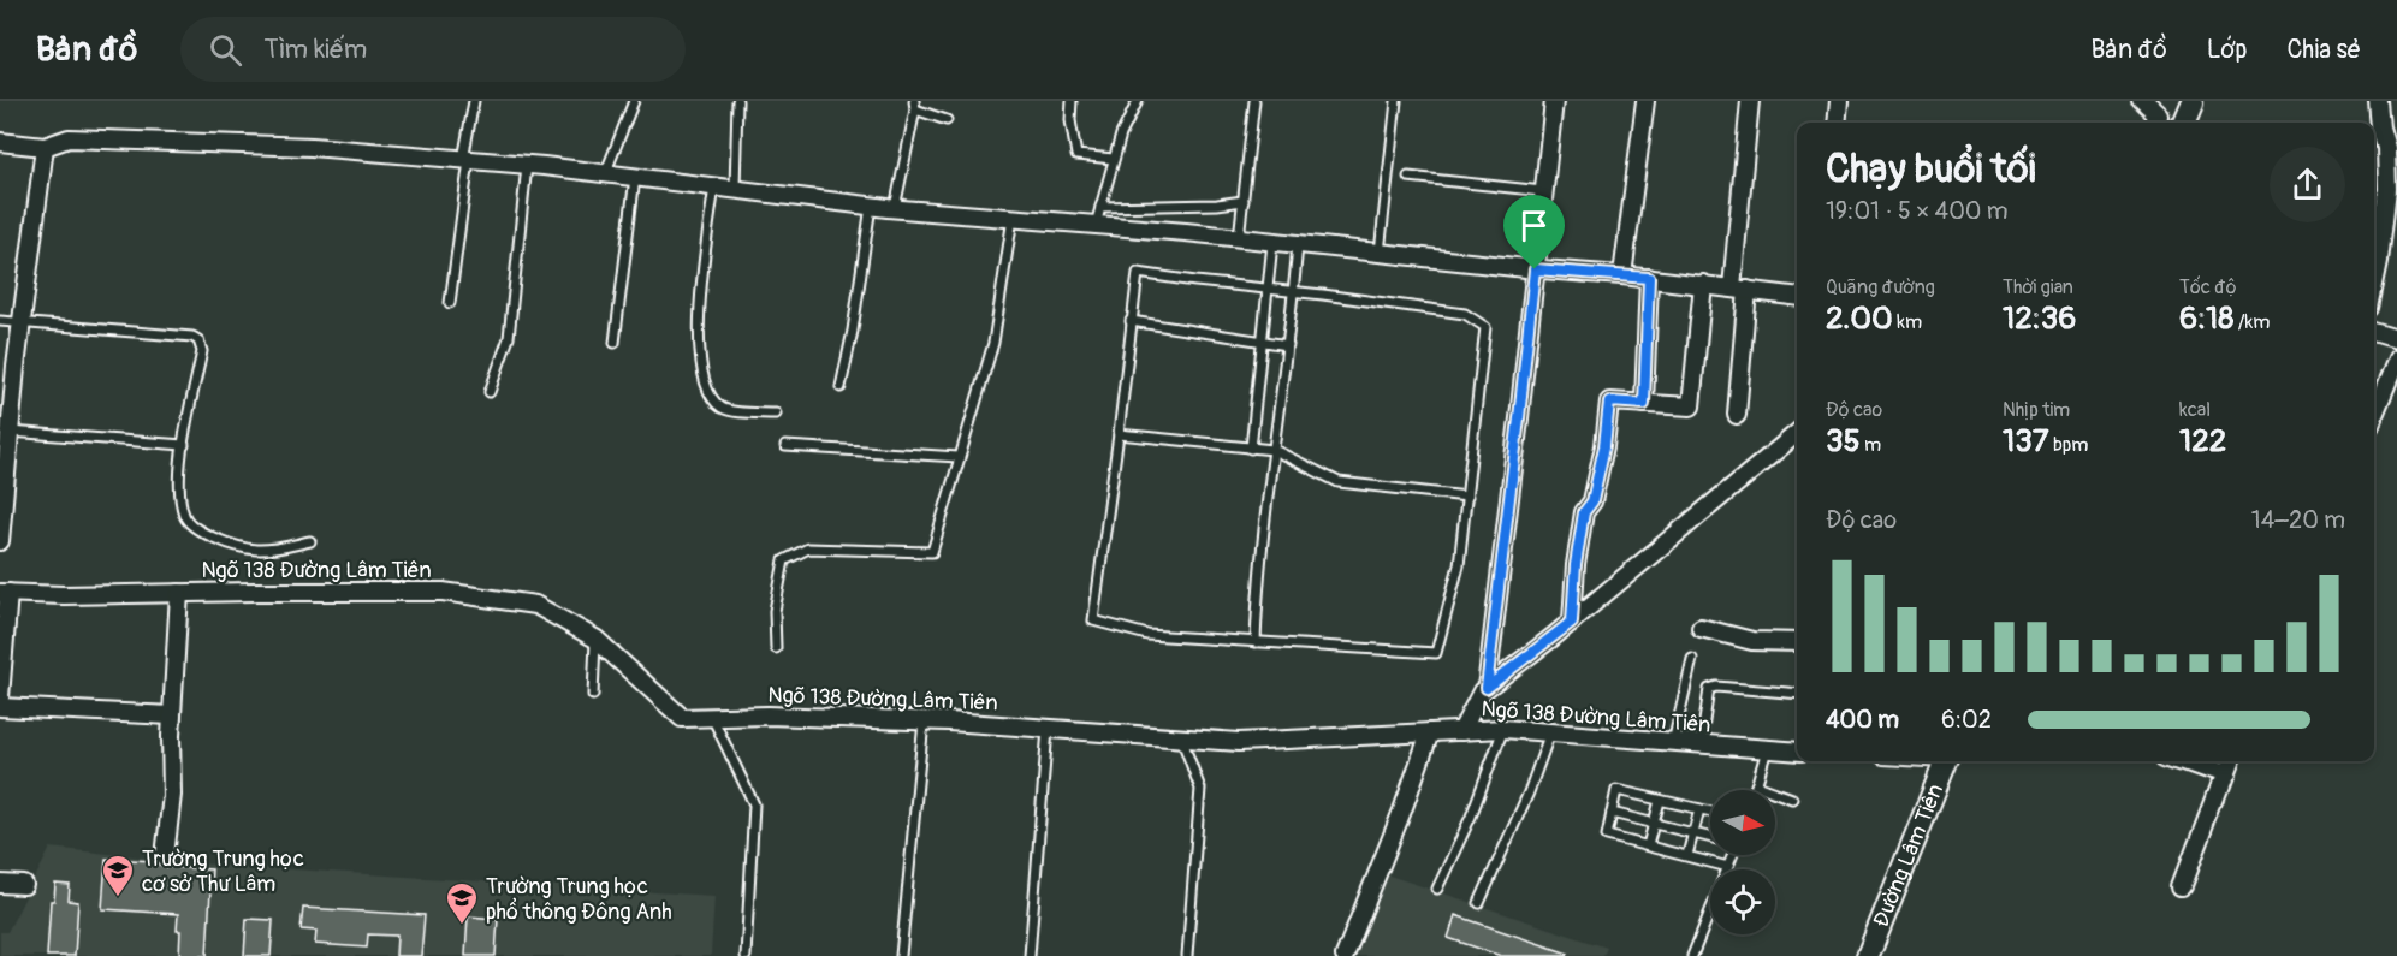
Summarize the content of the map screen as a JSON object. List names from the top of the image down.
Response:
{
  "streets": {
    "street": ["Ngõ 138 Đường Lâm Tiên", "Đường Lâm Tiên"]
  },
  "places": {
    "school or university": ["Trường Trung học cơ sở Thư Lâm", "Trường Trung học phổ thông Đông Anh"]
  },
  "north": "right",
  "page": {
    "header": "Bản đồ",
    "search": "Tìm kiếm",
    "nav": ["Bản đồ", "Lớp", "Chia sẻ"],
    "heading": ["Chạy buổi tối", "19:01 · 5 × 400 m"],
    "stats": [
      ["Quãng đường", "2.00 km"],
      ["Thời gian", "12:36"],
      ["Tốc độ", "6:18 /km"],
      ["Độ cao", "35 m"],
      ["Nhịp tim", "137 bpm"],
      ["kcal", "122"]
    ],
    "chart": ["Độ cao", "14–20 m"],
    "list": [
      {
        "name": "400 m",
        "note": "6:02"
      }
    ]
  }
}
